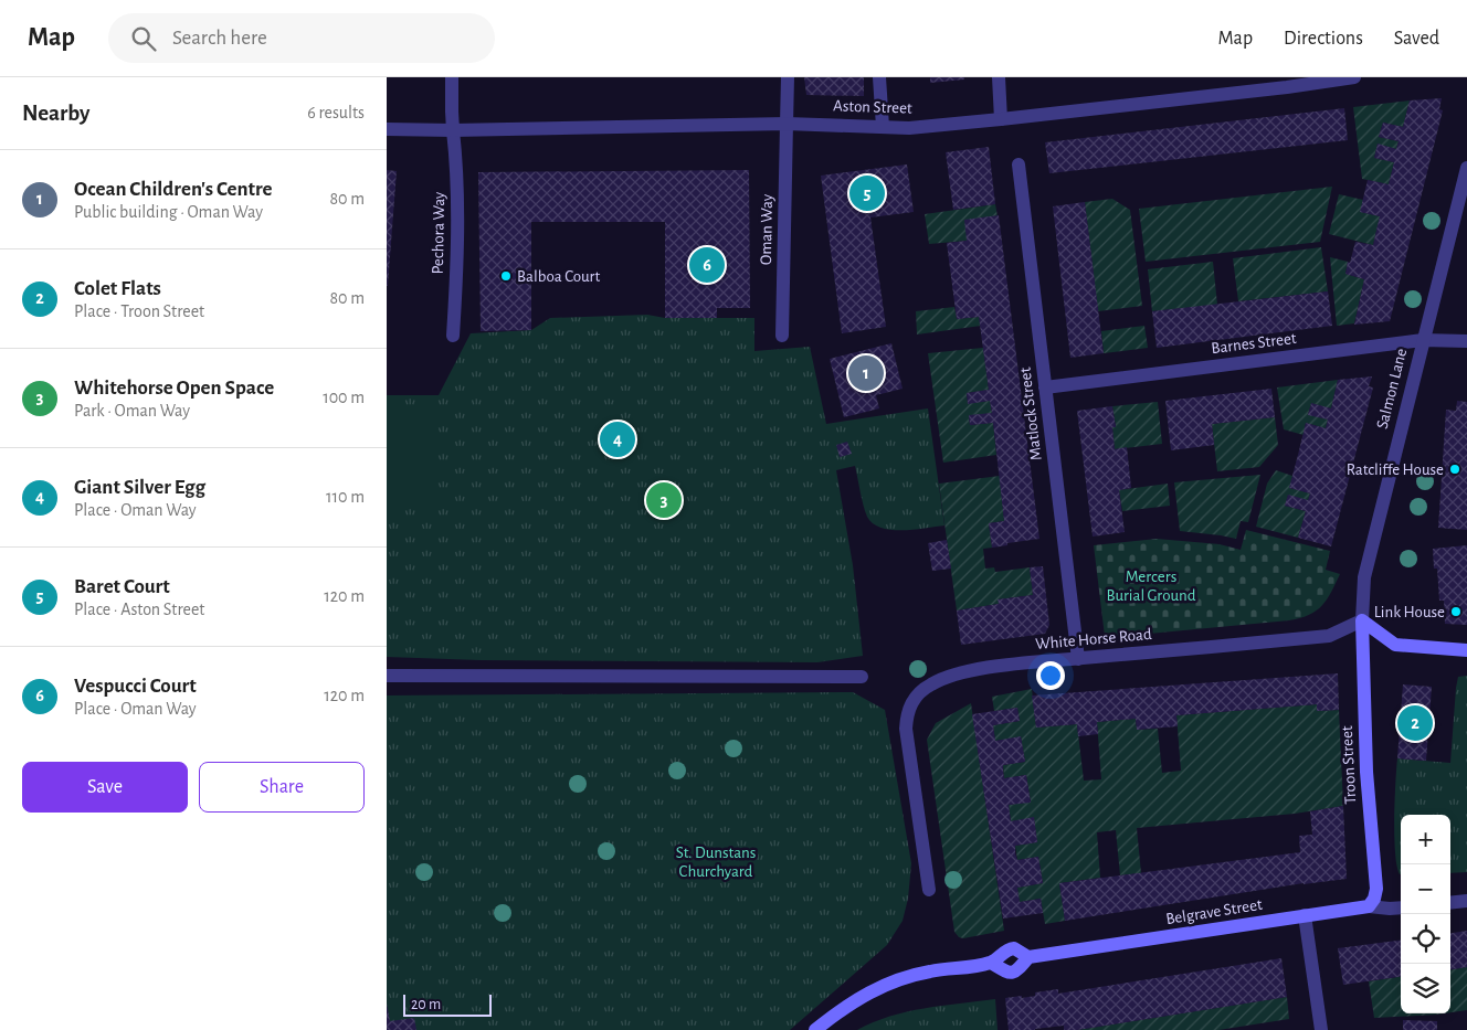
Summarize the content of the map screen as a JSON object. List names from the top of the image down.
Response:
{
  "streets": {
    "main road": ["Troon Street", "Belgrave Street"],
    "street": [
      "Aston Street",
      "Oman Way",
      "Pechora Way",
      "Barnes Street",
      "Salmon Lane",
      "Matlock Street",
      "White Horse Road"
    ]
  },
  "crossings": [
    ["Aston Street", "Oman Way"],
    ["Aston Street", "Pechora Way"],
    ["Barnes Street", "Salmon Lane"],
    ["Barnes Street", "Matlock Street"],
    ["Salmon Lane", "White Horse Road"],
    ["Salmon Lane", "Troon Street"],
    ["Matlock Street", "White Horse Road"],
    ["White Horse Road", "Troon Street"],
    ["Troon Street", "Belgrave Street"]
  ],
  "parks": ["Mercers Burial Ground", "St. Dunstans Churchyard"],
  "places": ["Balboa Court", "Ratcliffe House", "Link House"],
  "scale_bar": "20 m",
  "page": {
    "header": "Map",
    "search": "Search here",
    "nav": ["Map", "Directions", "Saved"],
    "heading": ["Nearby", "6 results"],
    "list": [
      {
        "mark": "1",
        "name": "Ocean Children's Centre",
        "note": "Public building · Oman Way",
        "value": "80 m"
      },
      {
        "mark": "2",
        "name": "Colet Flats",
        "note": "Place · Troon Street",
        "value": "80 m"
      },
      {
        "mark": "3",
        "name": "Whitehorse Open Space",
        "note": "Park · Oman Way",
        "value": "100 m"
      },
      {
        "mark": "4",
        "name": "Giant Silver Egg",
        "note": "Place · Oman Way",
        "value": "110 m"
      },
      {
        "mark": "5",
        "name": "Baret Court",
        "note": "Place · Aston Street",
        "value": "120 m"
      },
      {
        "mark": "6",
        "name": "Vespucci Court",
        "note": "Place · Oman Way",
        "value": "120 m"
      }
    ],
    "pins": [
      "5",
      "6",
      "1",
      "4",
      "3",
      "2"
    ],
    "buttons": ["Save", "Share"],
    "map_buttons": ["+", "−"],
    "scale": "20 m"
  }
}
